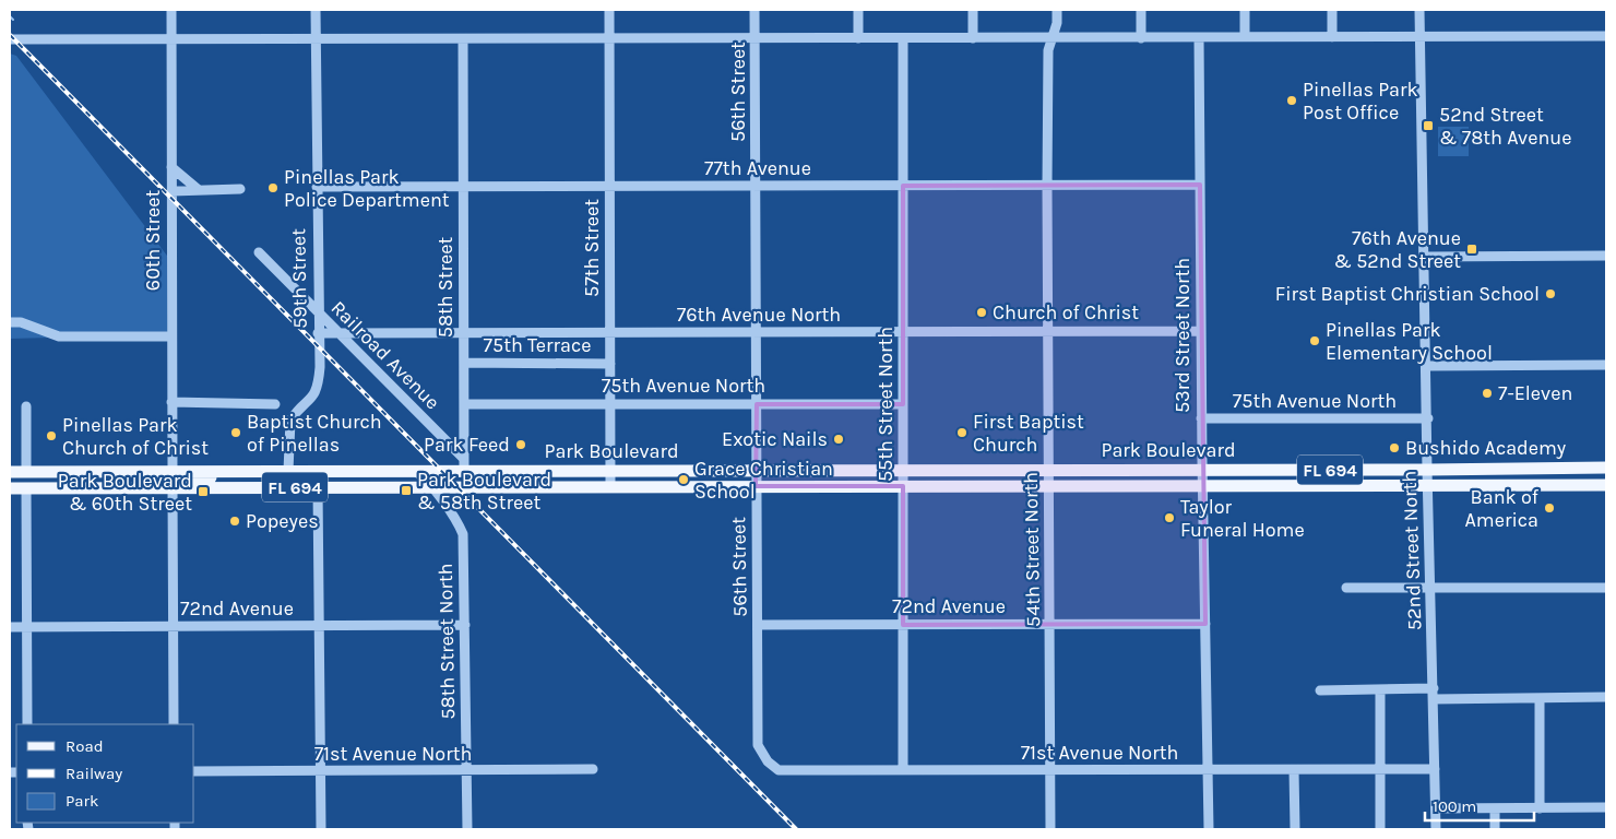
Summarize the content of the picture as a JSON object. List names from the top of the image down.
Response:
{
  "streets": {
    "main road": ["Park Boulevard", "FL 694"],
    "street": [
      "56th Street",
      "77th Avenue",
      "60th Street",
      "57th Street",
      "59th Street",
      "58th Street",
      "76th Avenue North",
      "53rd Street North",
      "75th Terrace",
      "Railroad Avenue",
      "75th Avenue North",
      "55th Street North",
      "54th Street North",
      "52nd Street North",
      "72nd Avenue",
      "58th Street North",
      "71st Avenue North"
    ]
  },
  "crossings": [
    ["56th Street", "77th Avenue"],
    ["56th Street", "76th Avenue North"],
    ["56th Street", "75th Avenue North"],
    ["56th Street", "Park Boulevard"],
    ["56th Street", "72nd Avenue"],
    ["56th Street", "71st Avenue North"],
    ["77th Avenue", "57th Street"],
    ["77th Avenue", "59th Street"],
    ["77th Avenue", "58th Street"],
    ["77th Avenue", "53rd Street North"],
    ["77th Avenue", "55th Street North"],
    ["77th Avenue", "54th Street North"],
    ["60th Street", "Park Boulevard"],
    ["57th Street", "76th Avenue North"],
    ["57th Street", "75th Terrace"],
    ["57th Street", "75th Avenue North"],
    ["57th Street", "Park Boulevard"],
    ["59th Street", "76th Avenue North"],
    ["59th Street", "Railroad Avenue"],
    ["59th Street", "Park Boulevard"],
    ["58th Street", "76th Avenue North"],
    ["58th Street", "75th Terrace"],
    ["58th Street", "Railroad Avenue"],
    ["58th Street", "75th Avenue North"],
    ["58th Street", "Park Boulevard"],
    ["76th Avenue North", "53rd Street North"],
    ["76th Avenue North", "Railroad Avenue"],
    ["76th Avenue North", "55th Street North"],
    ["76th Avenue North", "54th Street North"],
    ["53rd Street North", "75th Avenue North"],
    ["53rd Street North", "Park Boulevard"],
    ["53rd Street North", "72nd Avenue"],
    ["53rd Street North", "71st Avenue North"],
    ["Railroad Avenue", "Park Boulevard"],
    ["75th Avenue North", "55th Street North"],
    ["75th Avenue North", "52nd Street North"],
    ["55th Street North", "Park Boulevard"],
    ["55th Street North", "72nd Avenue"],
    ["55th Street North", "71st Avenue North"],
    ["Park Boulevard", "54th Street North"],
    ["Park Boulevard", "52nd Street North"],
    ["Park Boulevard", "58th Street North"],
    ["54th Street North", "72nd Avenue"],
    ["54th Street North", "71st Avenue North"],
    ["52nd Street North", "71st Avenue North"],
    ["72nd Avenue", "58th Street North"],
    ["58th Street North", "71st Avenue North"]
  ],
  "places": {
    "other": [
      "Pinellas Park Post Office",
      "Pinellas Park Police Department",
      "First Baptist Christian School",
      "Church of Christ",
      "Pinellas Park Elementary School",
      "7-Eleven",
      "Baptist Church of Pinellas",
      "First Baptist Church",
      "Pinellas Park Church of Christ",
      "Exotic Nails",
      "Park Feed",
      "Bushido Academy",
      "Grace Christian School",
      "Bank of America",
      "Taylor Funeral Home",
      "Popeyes"
    ],
    "transit": [
      "52nd Street & 78th Avenue",
      "76th Avenue & 52nd Street",
      "Park Boulevard & 58th Street",
      "Park Boulevard & 60th Street"
    ]
  },
  "legend": ["Road", "Railway", "Park"],
  "scale_bar": "100 m"
}
